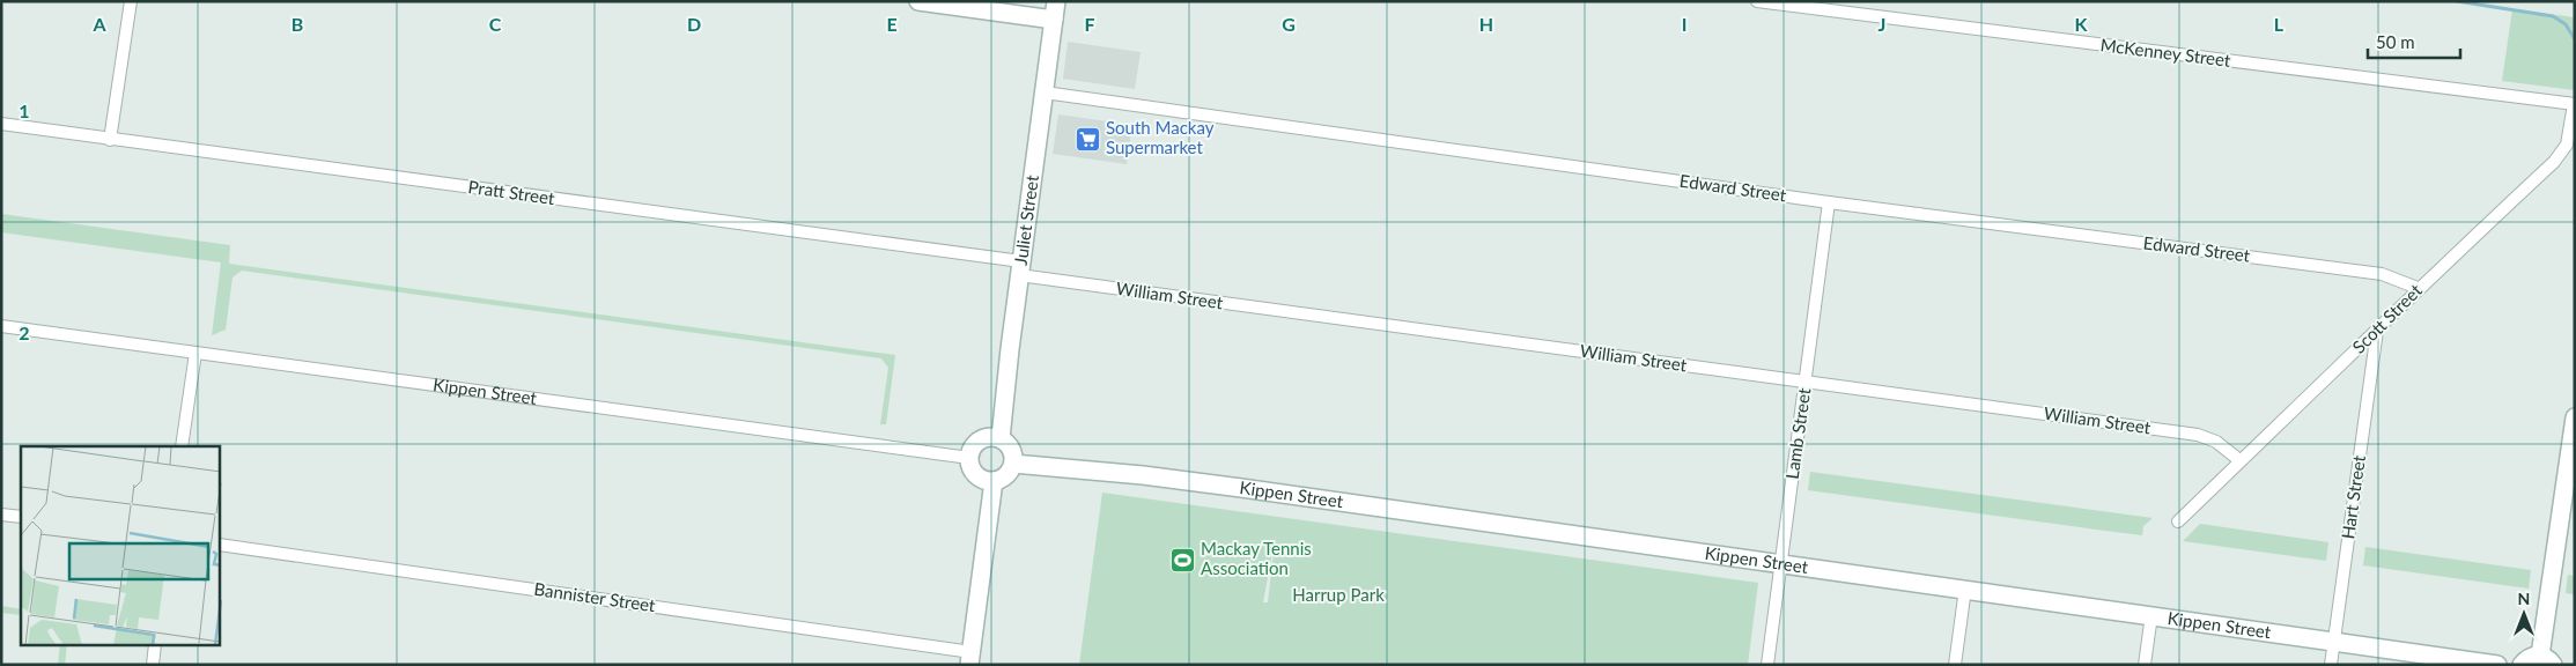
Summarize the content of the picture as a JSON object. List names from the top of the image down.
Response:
{
  "streets": {
    "street": [
      "McKenney Street",
      "Edward Street",
      "Pratt Street",
      "Juliet Street",
      "William Street",
      "Scott Street",
      "Kippen Street",
      "Lamb Street",
      "Hart Street",
      "Bannister Street"
    ]
  },
  "crossings": [
    ["McKenney Street", "Scott Street"],
    ["Edward Street", "Juliet Street"],
    ["Edward Street", "Scott Street"],
    ["Edward Street", "Lamb Street"],
    ["Pratt Street", "Juliet Street"],
    ["Pratt Street", "William Street"],
    ["Juliet Street", "William Street"],
    ["Juliet Street", "Kippen Street"],
    ["William Street", "Scott Street"],
    ["William Street", "Lamb Street"],
    ["Scott Street", "Hart Street"],
    ["Kippen Street", "Lamb Street"],
    ["Kippen Street", "Hart Street"]
  ],
  "parks": ["Harrup Park"],
  "places": {
    "supermarket": ["South Mackay Supermarket"],
    "sports": ["Mackay Tennis Association"]
  },
  "scale_bar": "50 m",
  "north": "top",
  "grid": {
    "columns": [
      "A",
      "B",
      "C",
      "D",
      "E",
      "F",
      "G",
      "H",
      "I",
      "J",
      "K",
      "L"
    ],
    "rows": ["1", "2"]
  }
}
